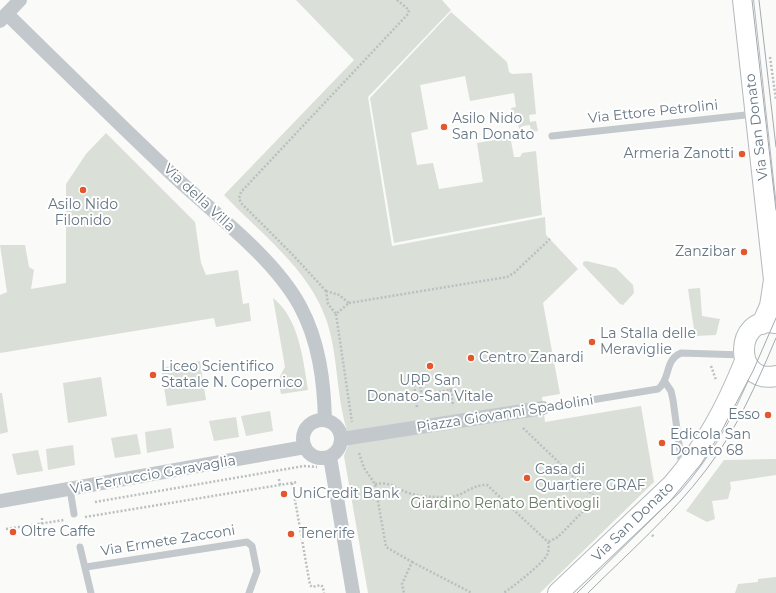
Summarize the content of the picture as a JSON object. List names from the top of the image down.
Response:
{
  "streets": {
    "main road": ["Via San Donato"],
    "street": ["Via della Villa", "Piazza Giovanni Spadolini", "Via Ferruccio Garavaglia"],
    "lane": ["Via Ettore Petrolini", "Via Ermete Zacconi"]
  },
  "crossings": [
    ["Via Ettore Petrolini", "Via San Donato"],
    ["Via della Villa", "Piazza Giovanni Spadolini"],
    ["Via della Villa", "Via Ferruccio Garavaglia"],
    ["Piazza Giovanni Spadolini", "Via Ferruccio Garavaglia"]
  ],
  "parks": ["Giardino Renato Bentivogli"],
  "places": [
    "Asilo Nido San Donato",
    "Armeria Zanotti",
    "Asilo Nido Filonido",
    "Zanzibar",
    "La Stalla delle Meraviglie",
    "Centro Zanardi",
    "URP San Donato-San Vitale",
    "Liceo Scientifico Statale N. Copernico",
    "Esso",
    "Edicola San Donato 68",
    "Casa di Quartiere GRAF",
    "UniCredit Bank",
    "Oltre Caffe",
    "Tenerife"
  ]
}
